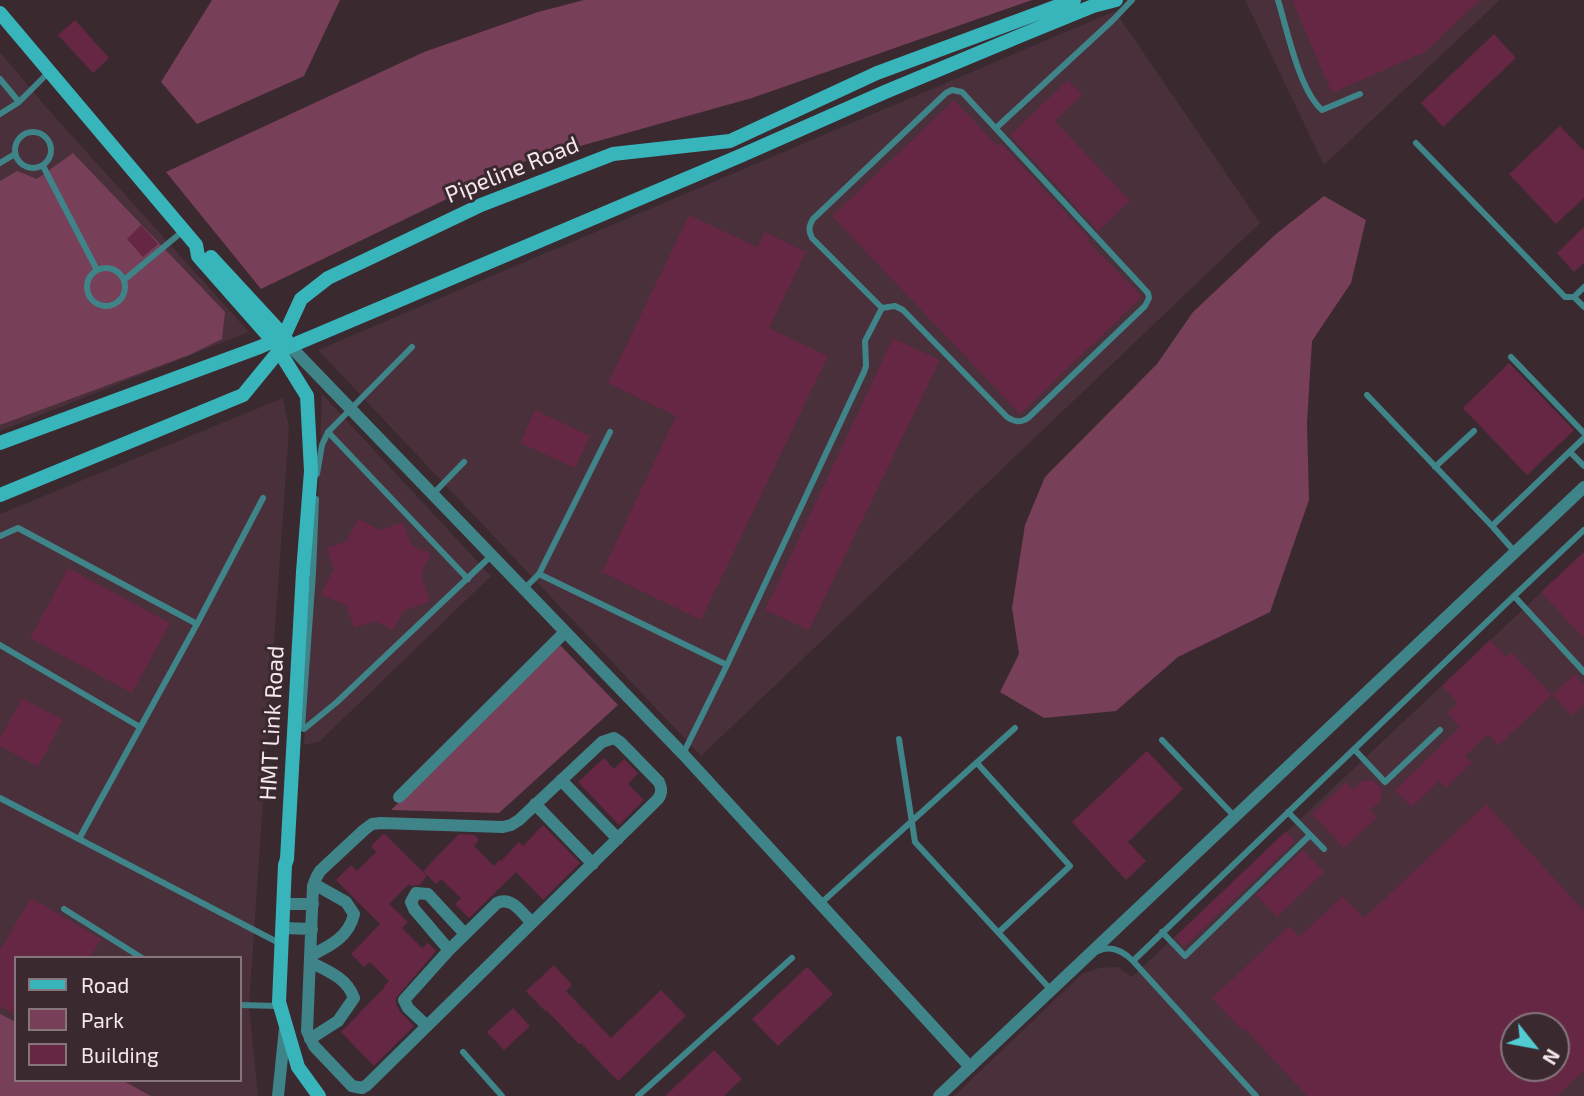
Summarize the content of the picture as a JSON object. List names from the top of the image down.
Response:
{
  "streets": {
    "main road": ["Pipeline Road", "HMT Link Road"]
  },
  "crossings": [
    ["Pipeline Road", "HMT Link Road"]
  ],
  "legend": ["Road", "Park", "Building"],
  "north": "bottom right"
}
